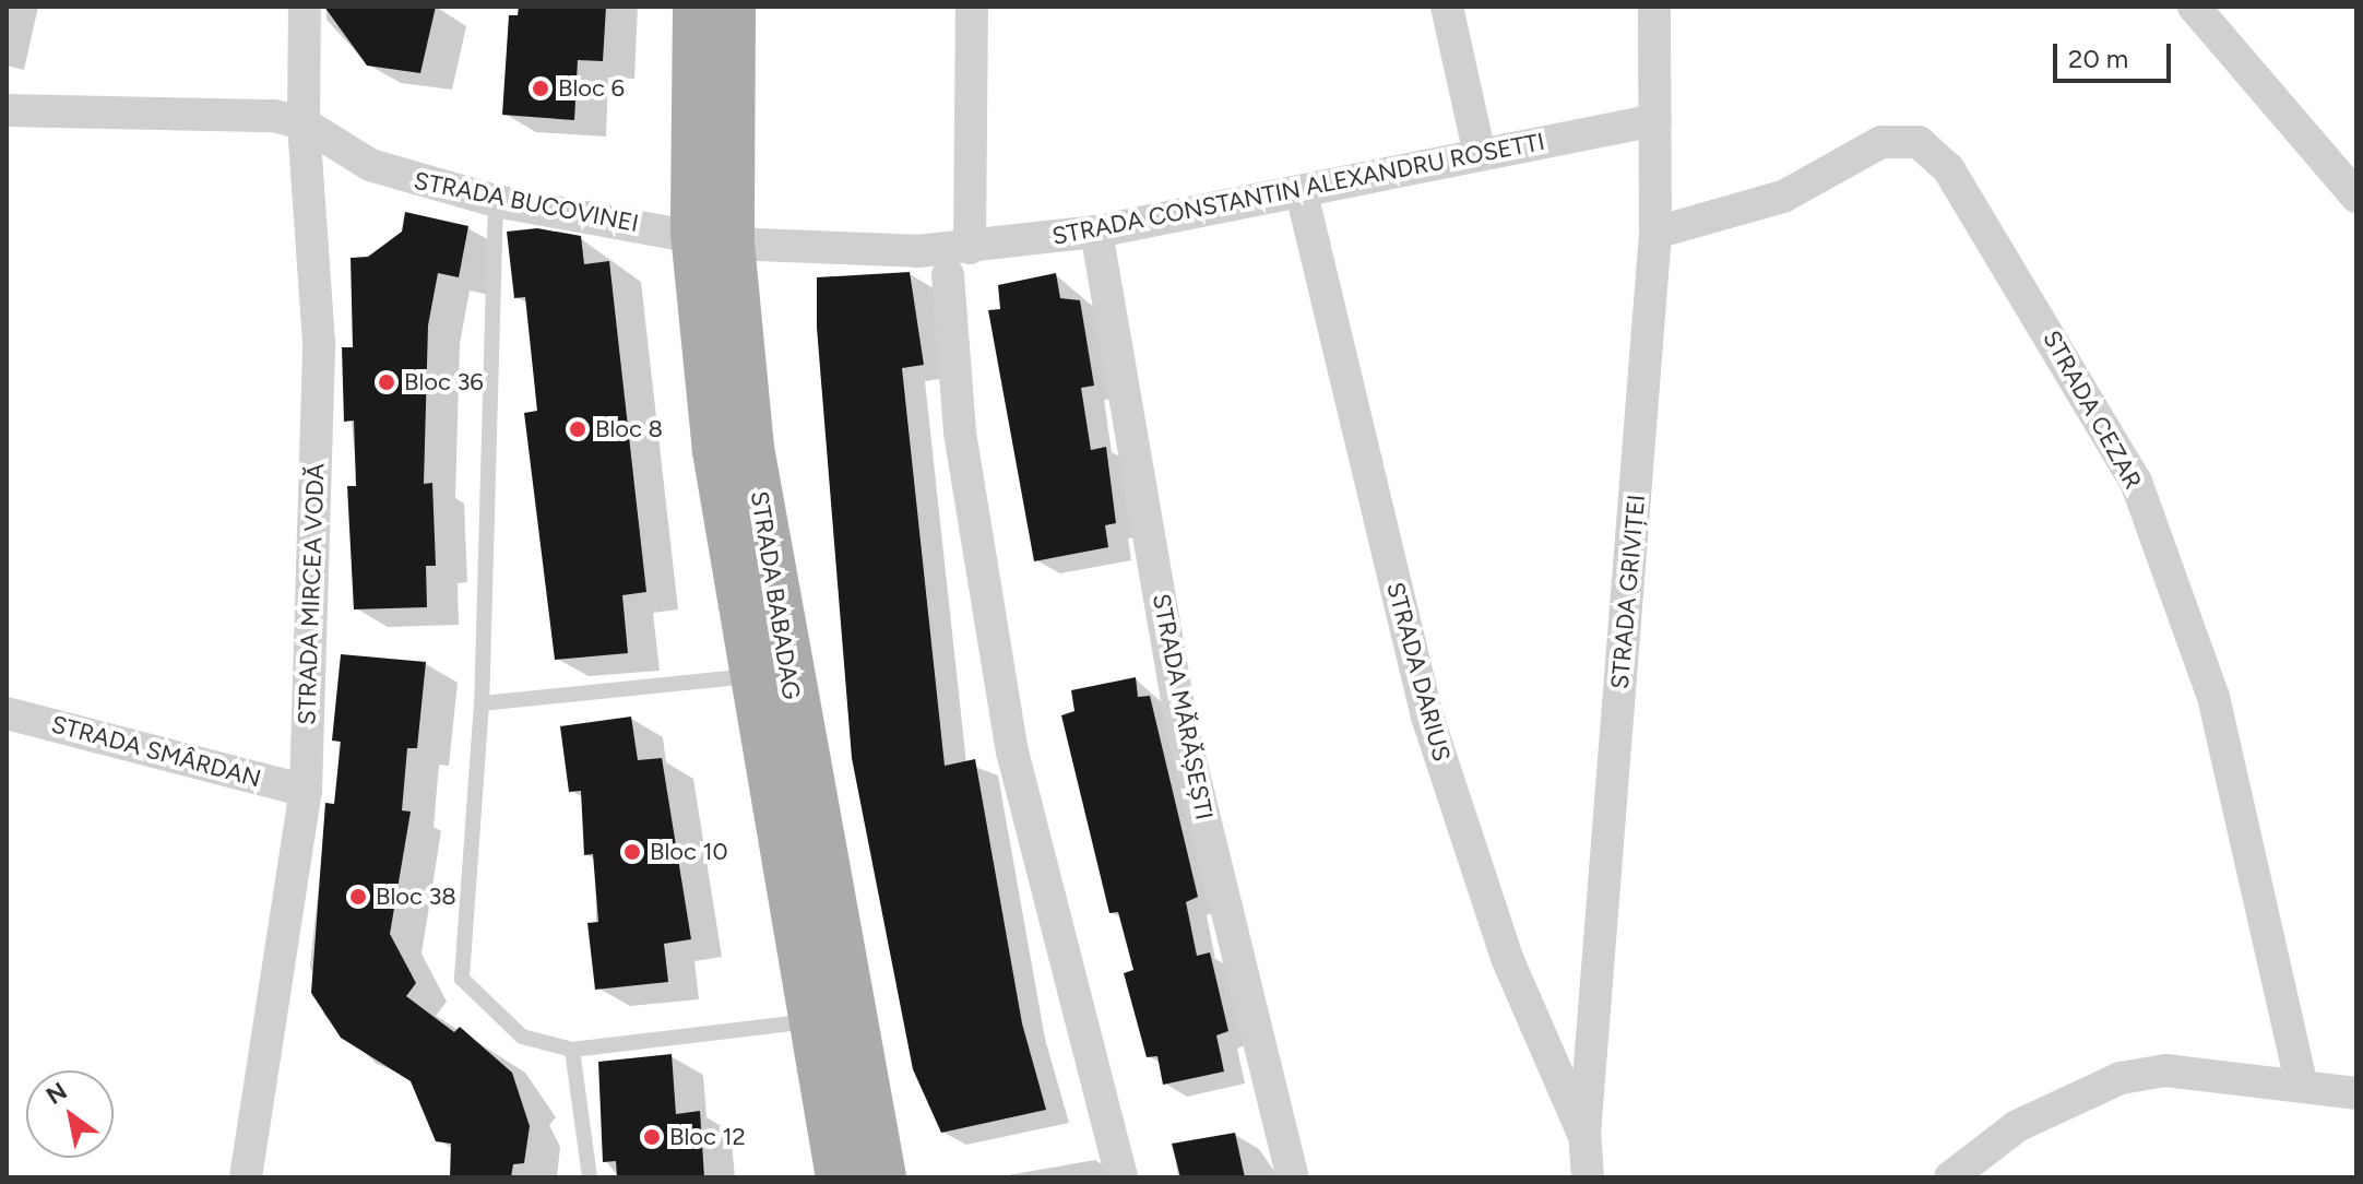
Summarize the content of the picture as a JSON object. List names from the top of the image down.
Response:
{
  "streets": {
    "main road": ["STRADA BABADAG"],
    "street": [
      "STRADA CONSTANTIN ALEXANDRU ROSETTI",
      "STRADA BUCOVINEI",
      "STRADA CEZAR",
      "STRADA GRIVIȚEI",
      "STRADA MIRCEA VODĂ",
      "STRADA DARIUS",
      "STRADA MĂRĂȘEȘTI",
      "STRADA SMÂRDAN"
    ]
  },
  "crossings": [
    ["STRADA CONSTANTIN ALEXANDRU ROSETTI", "STRADA BUCOVINEI"],
    ["STRADA CONSTANTIN ALEXANDRU ROSETTI", "STRADA GRIVIȚEI"],
    ["STRADA CONSTANTIN ALEXANDRU ROSETTI", "STRADA BABADAG"],
    ["STRADA CONSTANTIN ALEXANDRU ROSETTI", "STRADA DARIUS"],
    ["STRADA CONSTANTIN ALEXANDRU ROSETTI", "STRADA MĂRĂȘEȘTI"],
    ["STRADA BUCOVINEI", "STRADA MIRCEA VODĂ"],
    ["STRADA BUCOVINEI", "STRADA BABADAG"],
    ["STRADA CEZAR", "STRADA GRIVIȚEI"],
    ["STRADA GRIVIȚEI", "STRADA DARIUS"],
    ["STRADA MIRCEA VODĂ", "STRADA SMÂRDAN"]
  ],
  "places": [
    "Bloc 6",
    "Bloc 36",
    "Bloc 8",
    "Bloc 10",
    "Bloc 38",
    "Bloc 12"
  ],
  "scale_bar": "20 m",
  "north": "top left"
}
